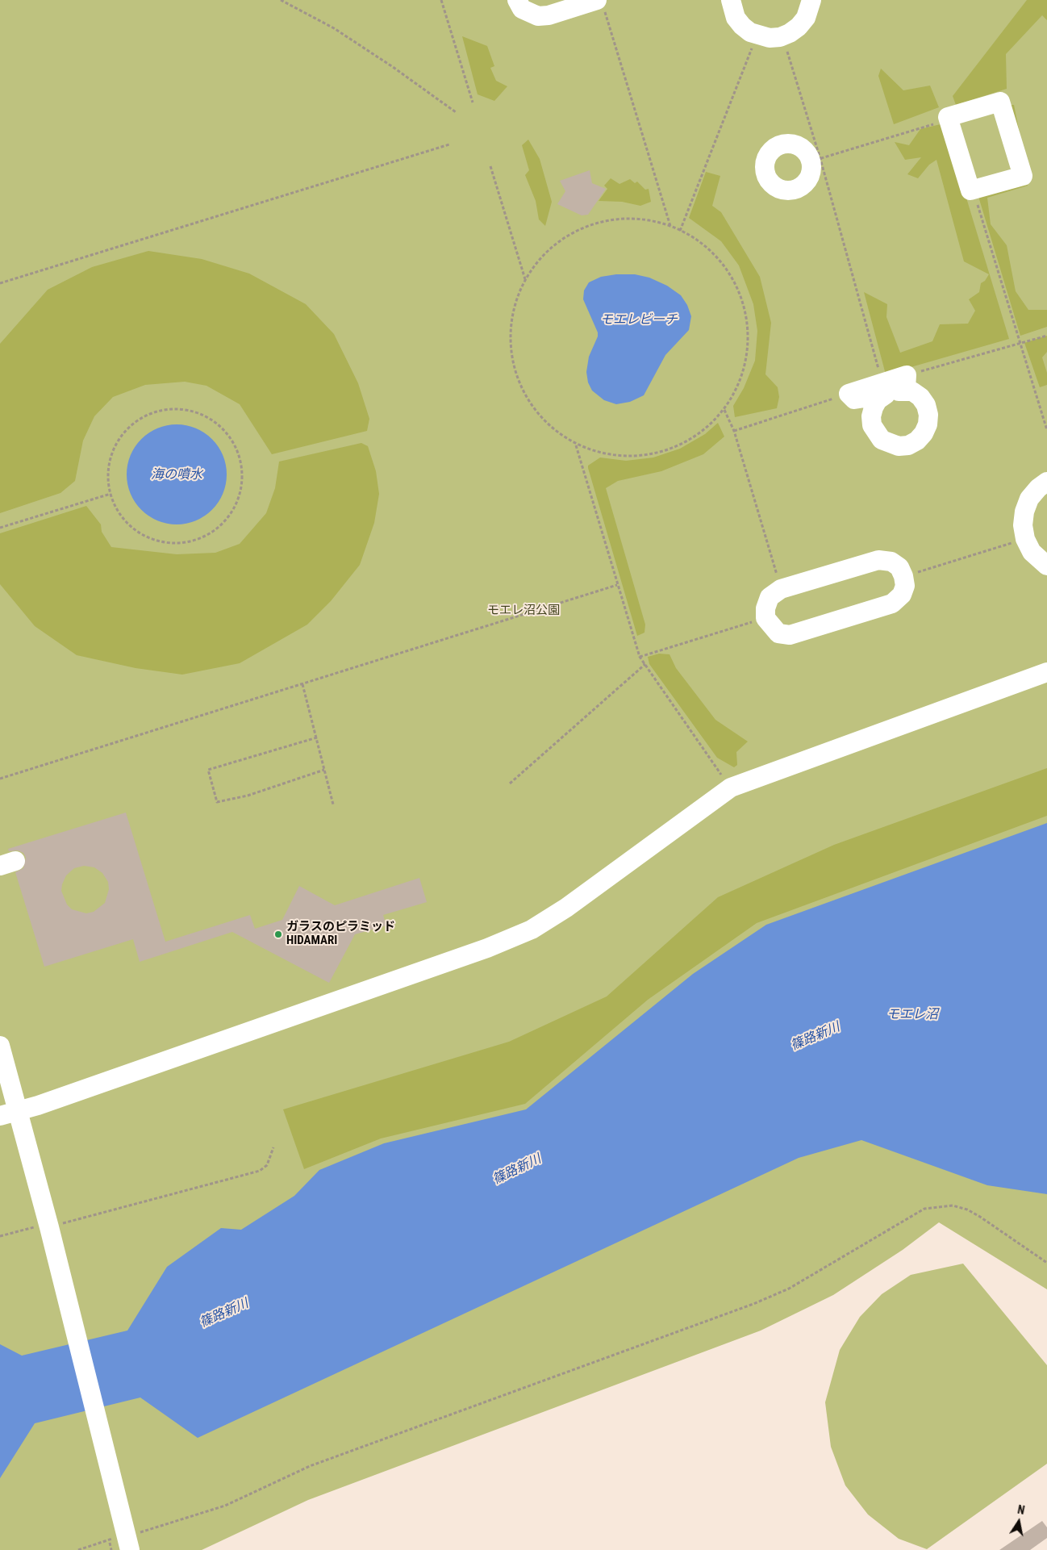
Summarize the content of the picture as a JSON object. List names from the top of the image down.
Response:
{
  "water": [
    "モエレビーチ",
    "海の噴水",
    "モエレ沼",
    "篠路新川"
  ],
  "parks": ["モエレ沼公園"],
  "places": ["ガラスのピラミッド HIDAMARI"],
  "north": "top"
}
